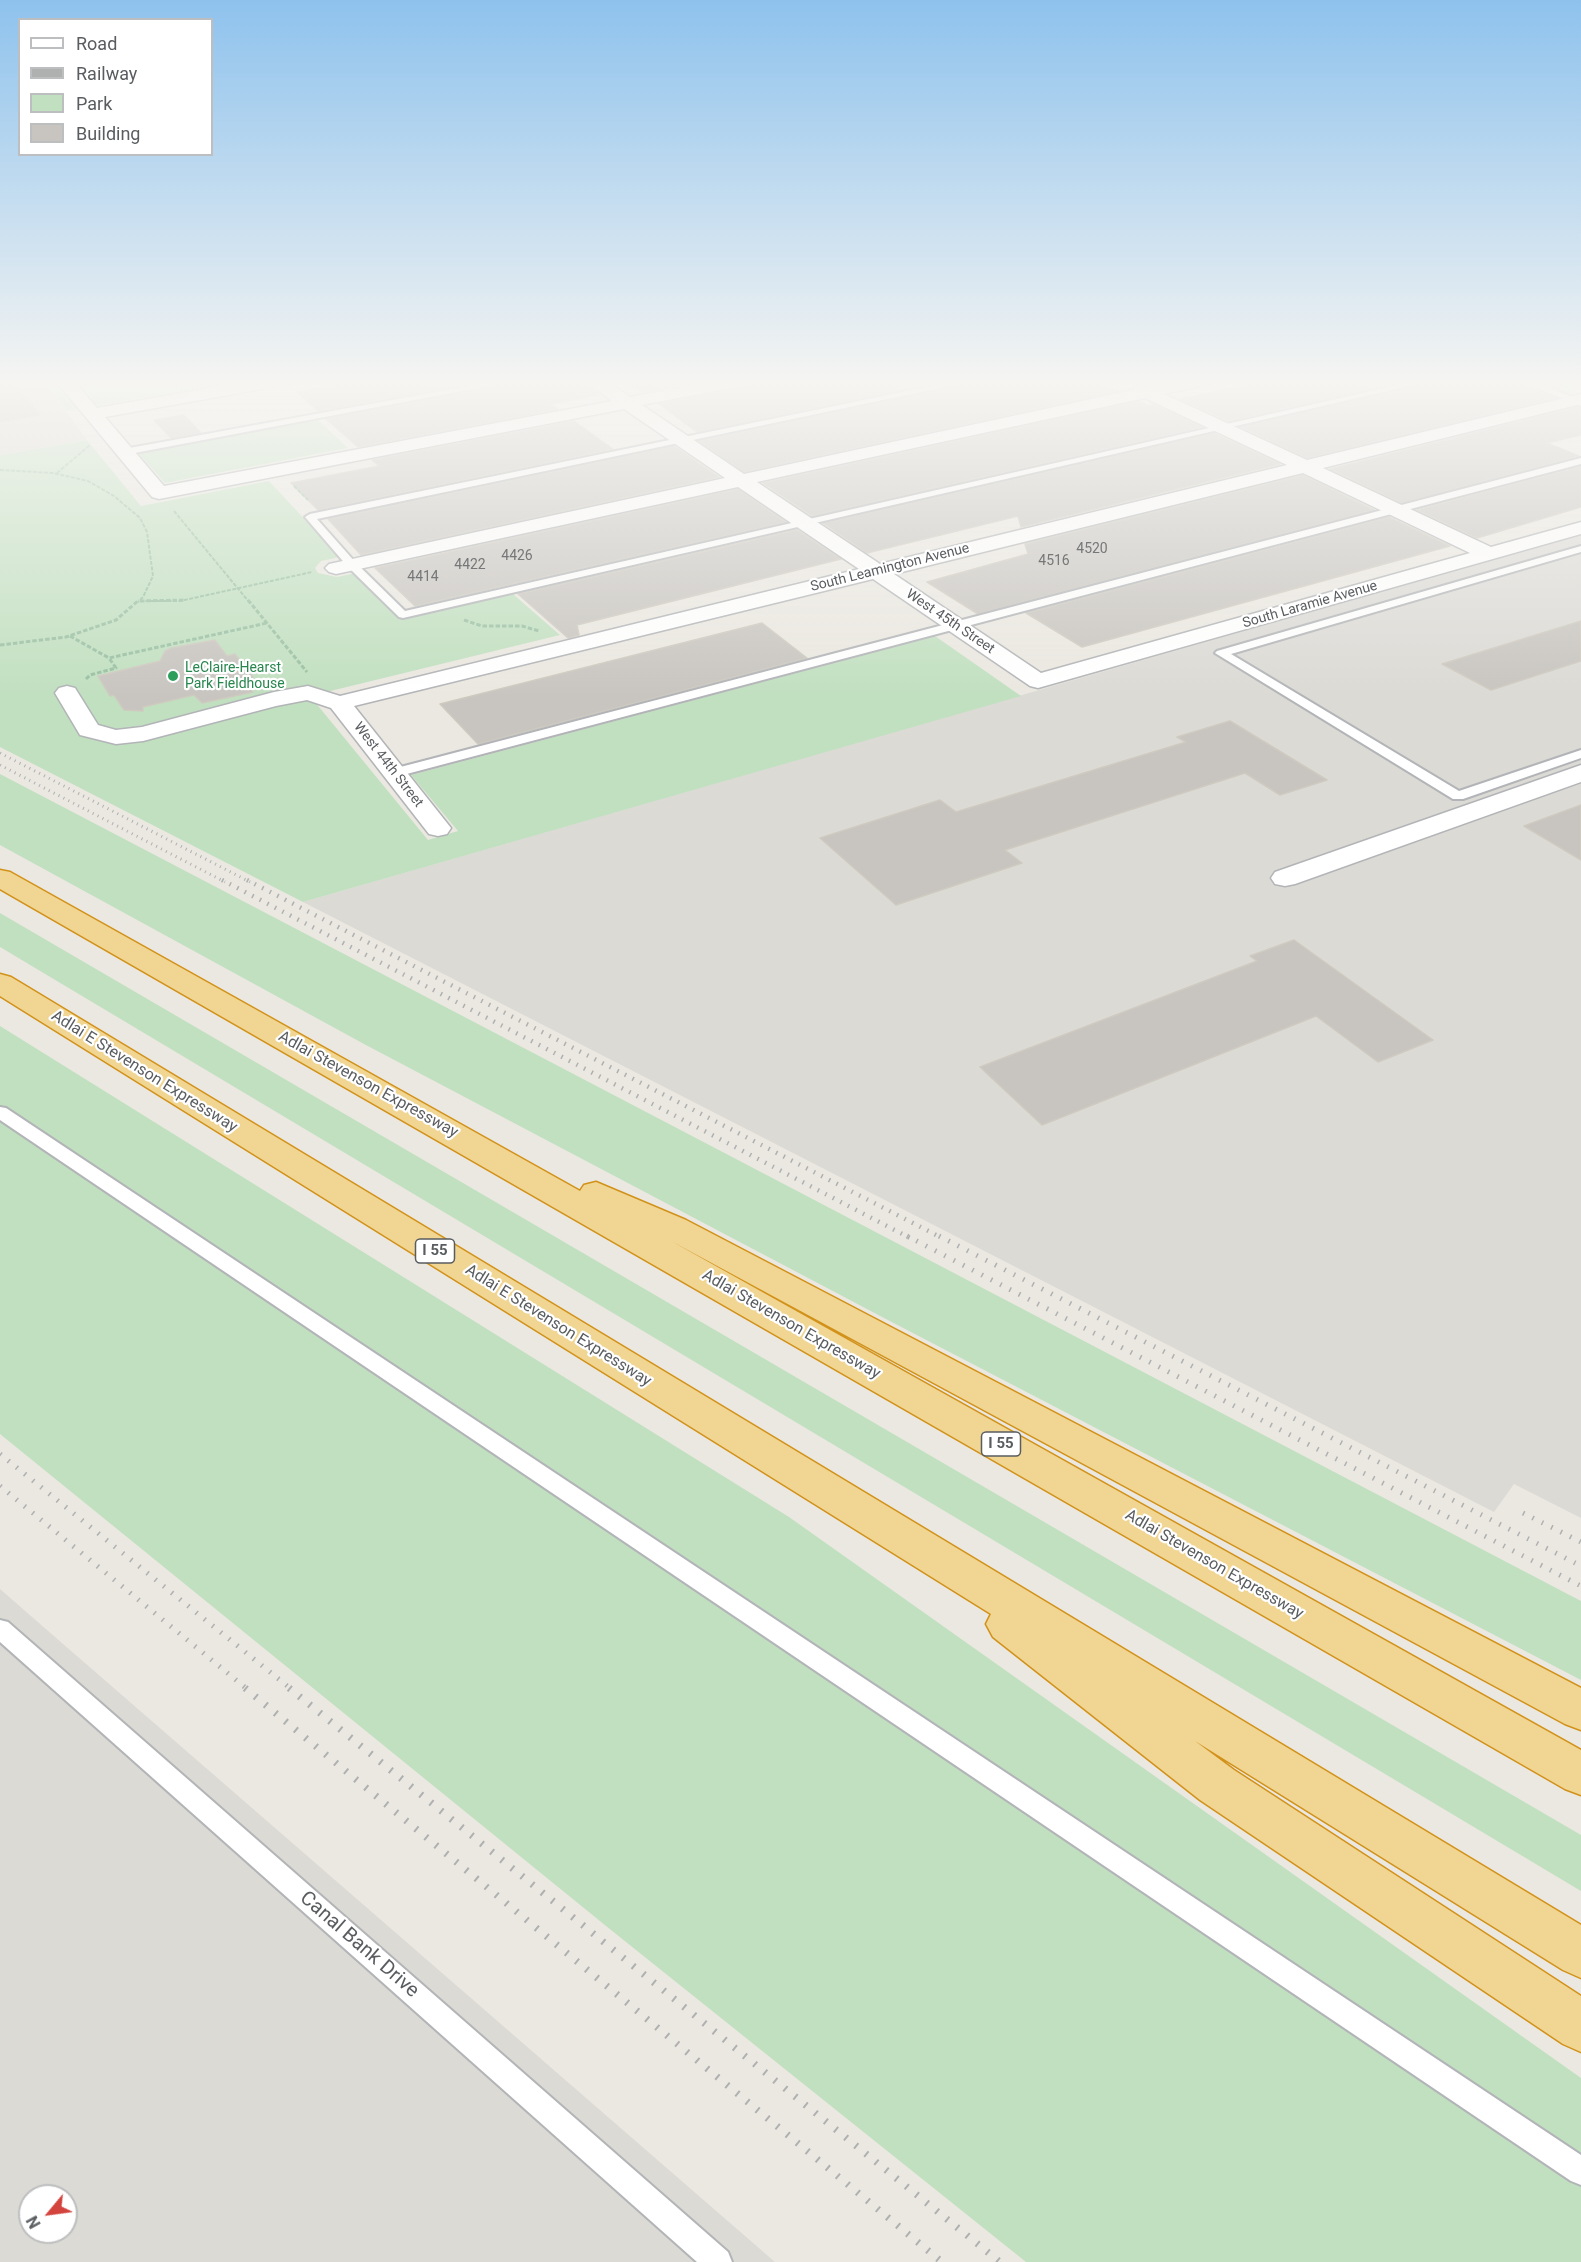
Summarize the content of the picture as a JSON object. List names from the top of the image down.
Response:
{
  "streets": {
    "highway": ["Adlai E Stevenson Expressway", "Adlai Stevenson Expressway", "I 55"],
    "street": [
      "South Leamington Avenue",
      "South Laramie Avenue",
      "West 45th Street",
      "West 44th Street"
    ],
    "lane": ["Canal Bank Drive"]
  },
  "crossings": [
    ["South Leamington Avenue", "West 45th Street"],
    ["South Leamington Avenue", "West 44th Street"],
    ["South Laramie Avenue", "West 45th Street"],
    ["Adlai E Stevenson Expressway", "I 55"]
  ],
  "places": ["LeClaire-Hearst Park Fieldhouse"],
  "house_numbers": [
    "4520",
    "4426",
    "4516",
    "4422",
    "4414"
  ],
  "legend": [
    "Road",
    "Railway",
    "Park",
    "Building"
  ],
  "north": "bottom left"
}
